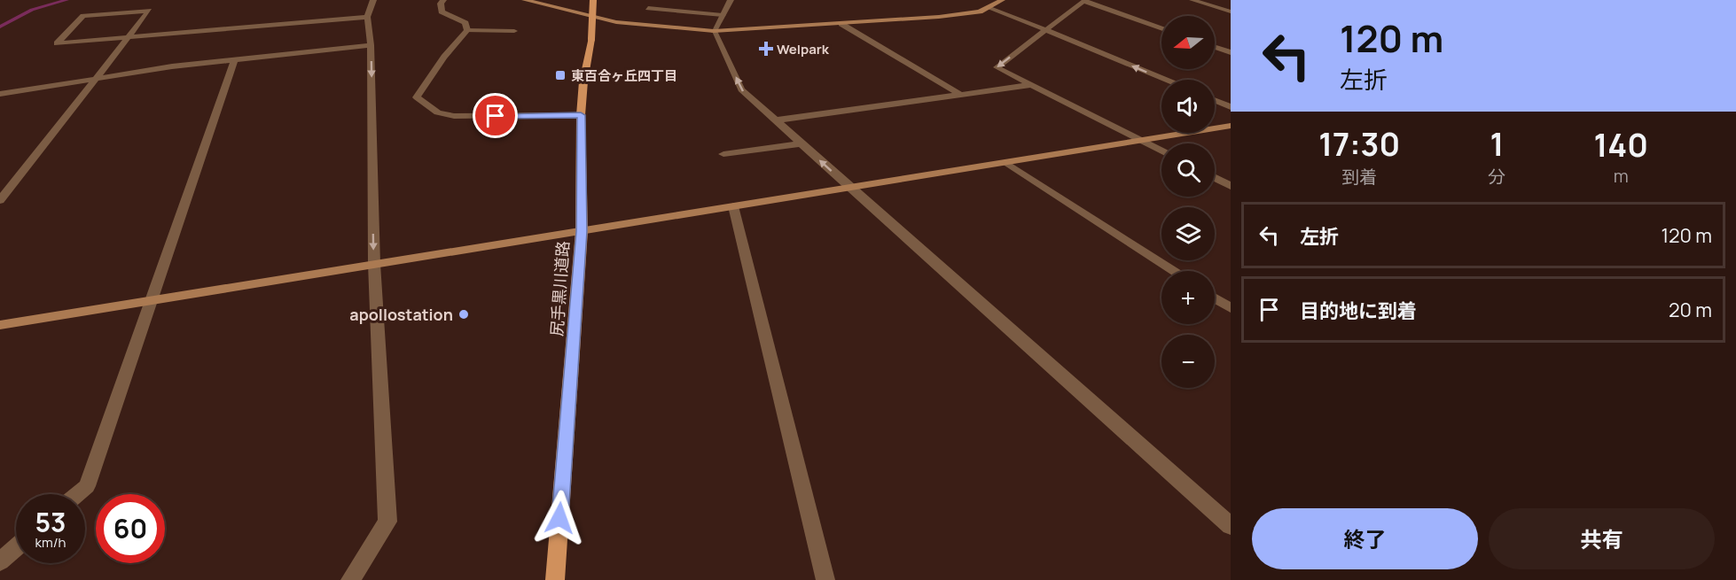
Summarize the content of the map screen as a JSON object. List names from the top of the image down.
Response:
{
  "streets": {
    "main road": ["尻手黒川道路"]
  },
  "places": {
    "health": ["Welpark"],
    "transit": ["東百合ヶ丘四丁目"],
    "other": ["apollostation"]
  },
  "north": "left",
  "page": {
    "turn": ["120 m", "左折"],
    "map_buttons": ["+", "−"],
    "eta": [
      "17:30",
      "到着",
      "1",
      "分",
      "140",
      "m"
    ],
    "list": [
      {
        "name": "左折",
        "value": "120 m"
      },
      {
        "name": "目的地に到着",
        "value": "20 m"
      }
    ],
    "speed": "53 km/h",
    "limit": "60",
    "buttons": ["終了", "共有"]
  }
}
